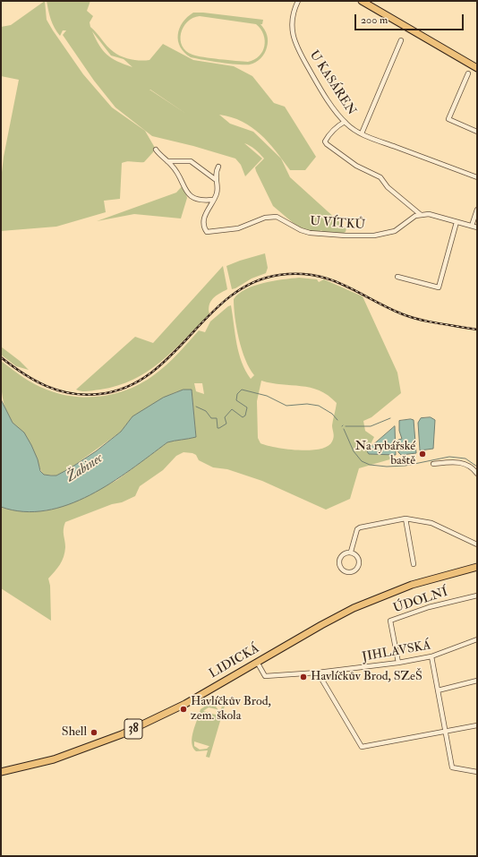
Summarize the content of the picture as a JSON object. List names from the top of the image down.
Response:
{
  "streets": {
    "main road": ["LIDICKÁ", "38"],
    "street": [
      "U KASÁREN",
      "U VÍTKŮ",
      "ÚDOLNÍ",
      "JIHLAVSKÁ"
    ]
  },
  "crossings": [
    ["ÚDOLNÍ", "JIHLAVSKÁ"],
    ["JIHLAVSKÁ", "LIDICKÁ"]
  ],
  "water": ["Žabinec"],
  "places": [
    "Na rybářské baště",
    "Havlíčkův Brod, SZeŠ",
    "Havlíčkův Brod, zem. škola",
    "Shell"
  ],
  "scale_bar": "200 m"
}
